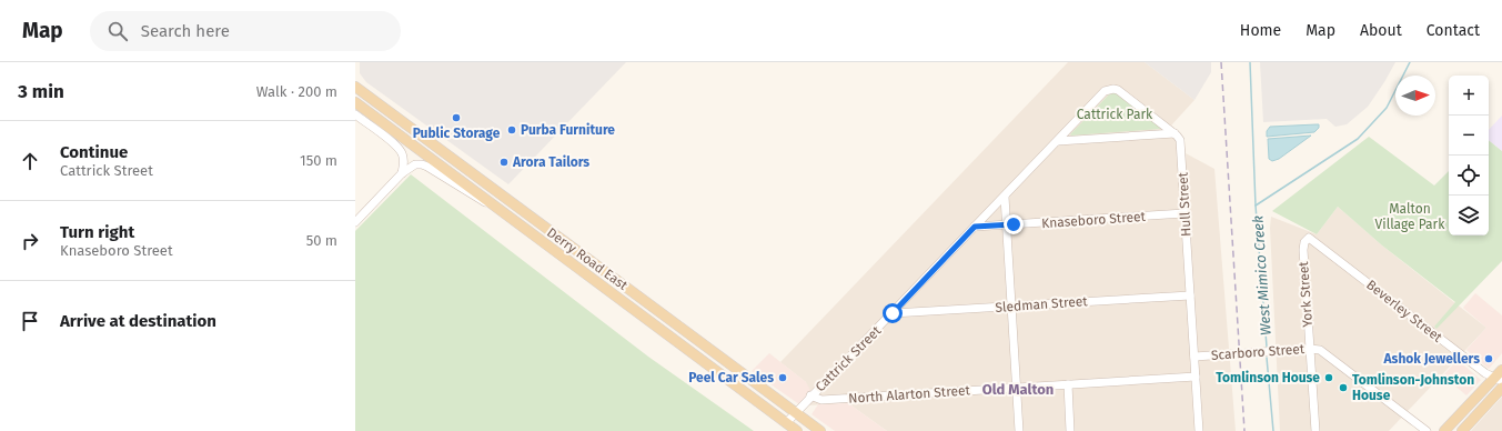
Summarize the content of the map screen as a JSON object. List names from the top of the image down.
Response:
{
  "streets": {
    "main road": ["Derry Road East"],
    "street": [
      "Hull Street",
      "Knaseboro Street",
      "York Street",
      "Sledman Street",
      "Beverley Street",
      "Scarboro Street",
      "Cattrick Street",
      "North Alarton Street"
    ]
  },
  "crossings": [
    ["Hull Street", "Knaseboro Street"],
    ["Hull Street", "Sledman Street"],
    ["Hull Street", "Scarboro Street"],
    ["Hull Street", "North Alarton Street"],
    ["Knaseboro Street", "Cattrick Street"],
    ["Derry Road East", "Cattrick Street"],
    ["York Street", "Beverley Street"],
    ["York Street", "Scarboro Street"],
    ["Sledman Street", "Cattrick Street"],
    ["Cattrick Street", "North Alarton Street"]
  ],
  "districts": ["Old Malton"],
  "water": ["West Mimico Creek"],
  "parks": ["Cattrick Park", "Malton Village Park"],
  "places": [
    "Public Storage",
    "Purba Furniture",
    "Arora Tailors",
    "Ashok Jewellers",
    "Peel Car Sales",
    "Tomlinson House",
    "Tomlinson-Johnston House"
  ],
  "north": "right",
  "page": {
    "header": "Map",
    "search": "Search here",
    "nav": [
      "Home",
      "Map",
      "About",
      "Contact"
    ],
    "heading": ["3 min", "Walk · 200 m"],
    "map_buttons": ["+", "−"],
    "list": [
      ["Continue", "Cattrick Street", "150 m"],
      ["Turn right", "Knaseboro Street", "50 m"],
      "Arrive at destination"
    ]
  }
}
